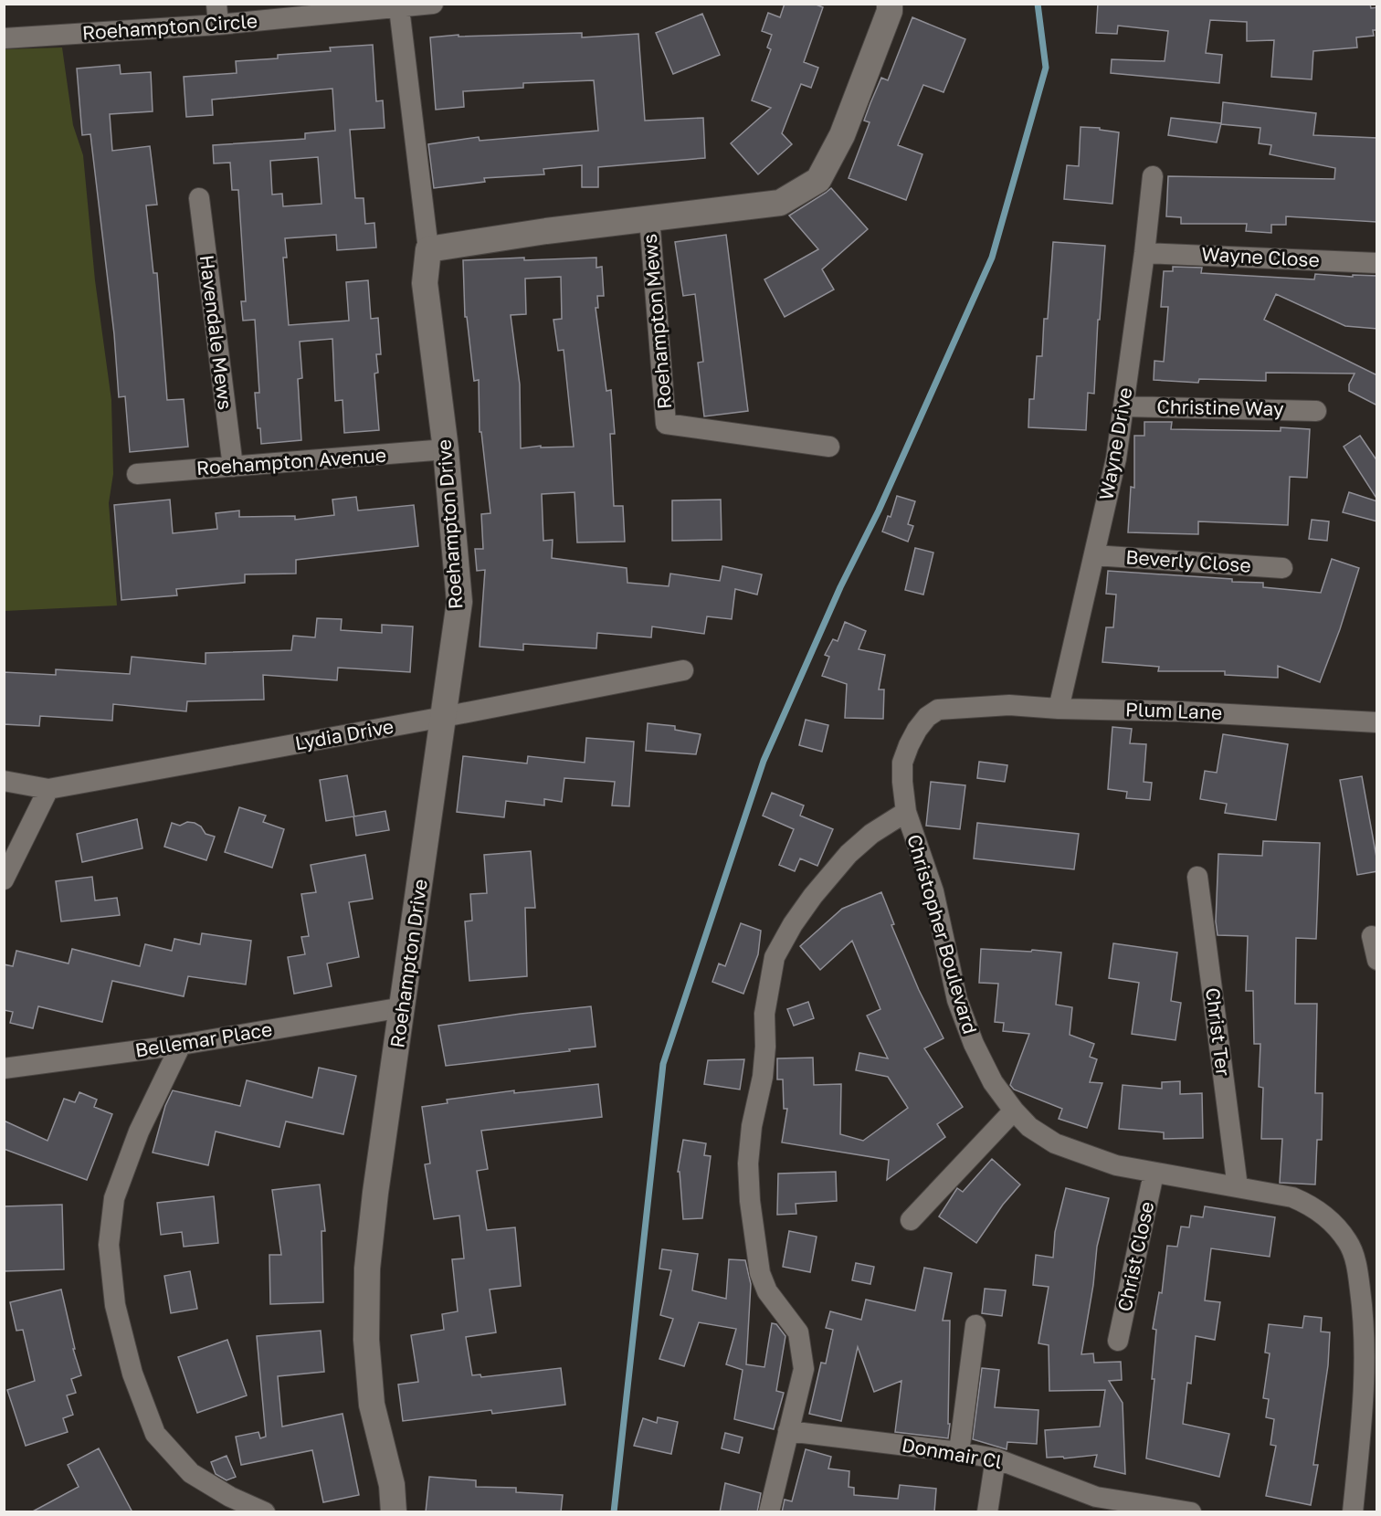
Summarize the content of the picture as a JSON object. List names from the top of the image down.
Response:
{
  "streets": {
    "street": [
      "Roehampton Circle",
      "Wayne Close",
      "Roehampton Mews",
      "Havendale Mews",
      "Christine Way",
      "Wayne Drive",
      "Roehampton Avenue",
      "Roehampton Drive",
      "Beverly Close",
      "Plum Lane",
      "Lydia Drive",
      "Christopher Boulevard",
      "Christ Ter",
      "Bellemar Place",
      "Christ Close",
      "Donmair Cl"
    ]
  },
  "crossings": [
    ["Wayne Close", "Wayne Drive"],
    ["Havendale Mews", "Roehampton Avenue"],
    ["Christine Way", "Wayne Drive"],
    ["Wayne Drive", "Beverly Close"],
    ["Wayne Drive", "Plum Lane"],
    ["Roehampton Avenue", "Roehampton Drive"],
    ["Roehampton Drive", "Lydia Drive"],
    ["Roehampton Drive", "Bellemar Place"],
    ["Plum Lane", "Christopher Boulevard"],
    ["Christopher Boulevard", "Christ Ter"],
    ["Christopher Boulevard", "Christ Close"]
  ]
}
